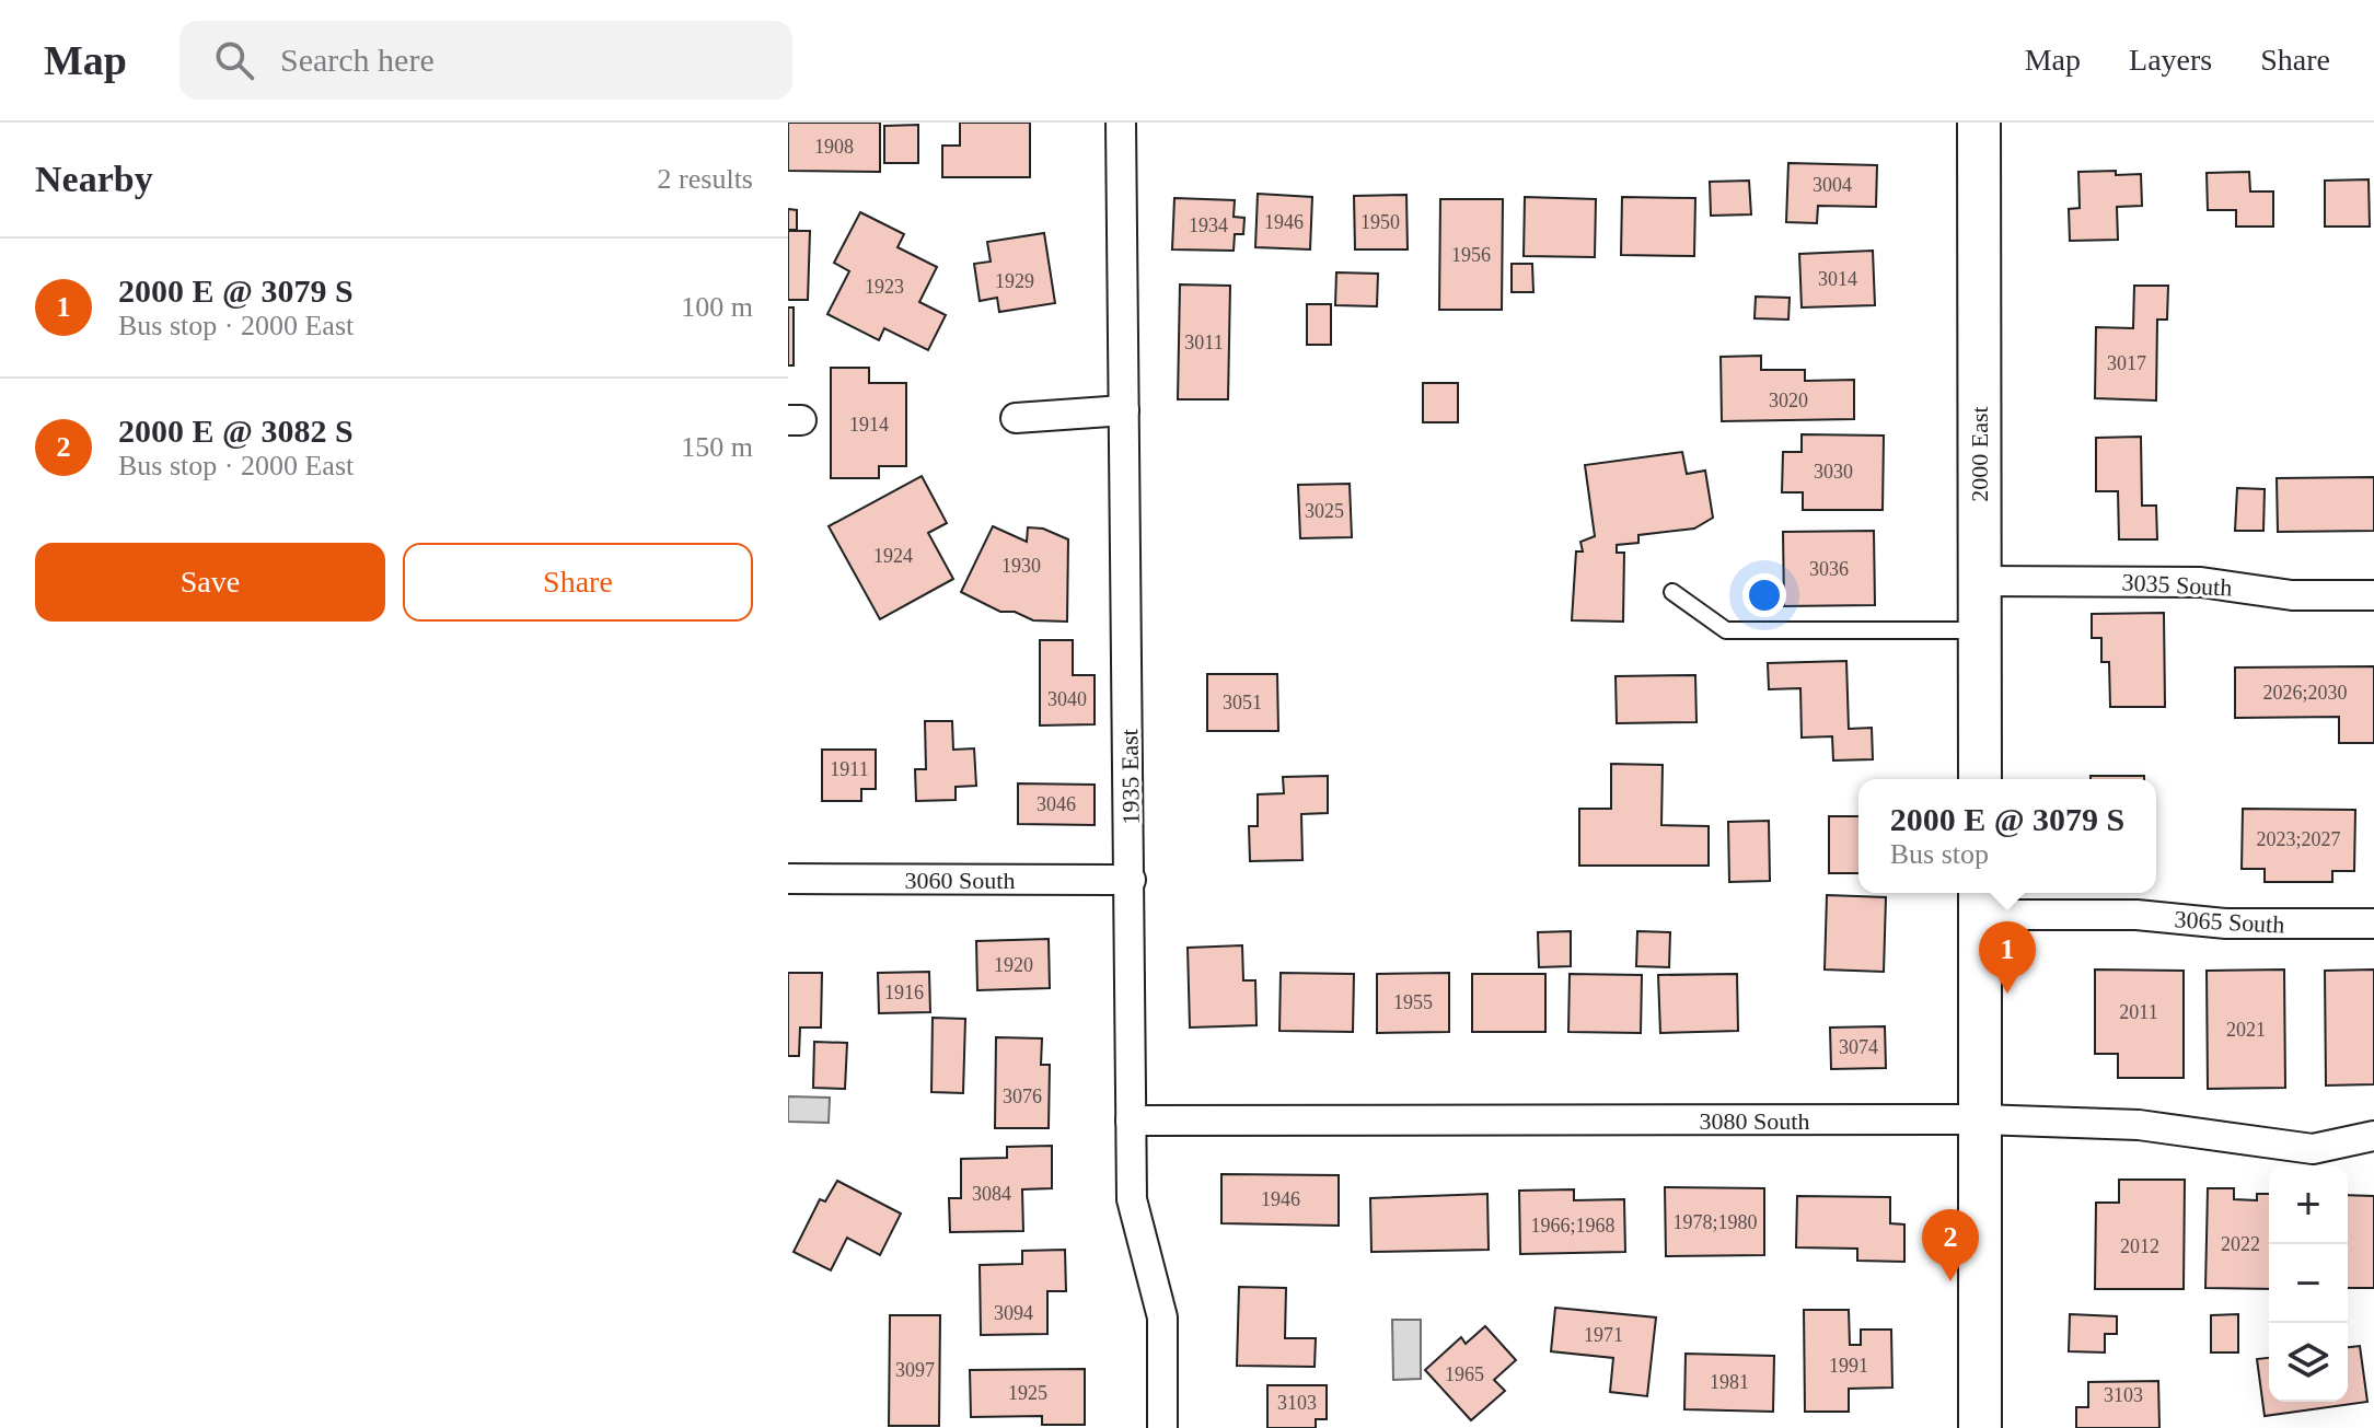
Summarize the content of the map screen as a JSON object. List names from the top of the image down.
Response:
{
  "streets": {
    "street": [
      "2000 East",
      "3035 South",
      "1935 East",
      "3060 South",
      "3065 South",
      "3080 South"
    ]
  },
  "crossings": [
    ["2000 East", "3035 South"],
    ["1935 East", "3060 South"],
    ["1935 East", "3080 South"]
  ],
  "house_numbers": [
    "1908",
    "3004",
    "1946",
    "1950",
    "1934",
    "1956",
    "3014",
    "1929",
    "1923",
    "3011",
    "3017",
    "3020",
    "1914",
    "3030",
    "3025",
    "1924",
    "1930",
    "3036",
    "2026;2030",
    "3040",
    "3051",
    "1911",
    "3046",
    "2023;2027",
    "1920",
    "1916",
    "1955",
    "2011",
    "2021",
    "3074",
    "3076",
    "3084",
    "1946",
    "1978;1980",
    "1966;1968",
    "2022",
    "2012",
    "3094",
    "1971",
    "1991",
    "3097",
    "1965",
    "1981",
    "1925",
    "3103",
    "3103"
  ],
  "page": {
    "header": "Map",
    "search": "Search here",
    "nav": ["Map", "Layers", "Share"],
    "heading": ["Nearby", "2 results"],
    "list": [
      {
        "mark": "1",
        "name": "2000 E @ 3079 S",
        "note": "Bus stop · 2000 East",
        "value": "100 m"
      },
      {
        "mark": "2",
        "name": "2000 E @ 3082 S",
        "note": "Bus stop · 2000 East",
        "value": "150 m"
      }
    ],
    "buttons": ["Save", "Share"],
    "popup": ["2000 E @ 3079 S", "Bus stop"],
    "pins": ["1", "2"],
    "map_buttons": ["+", "−"]
  }
}
